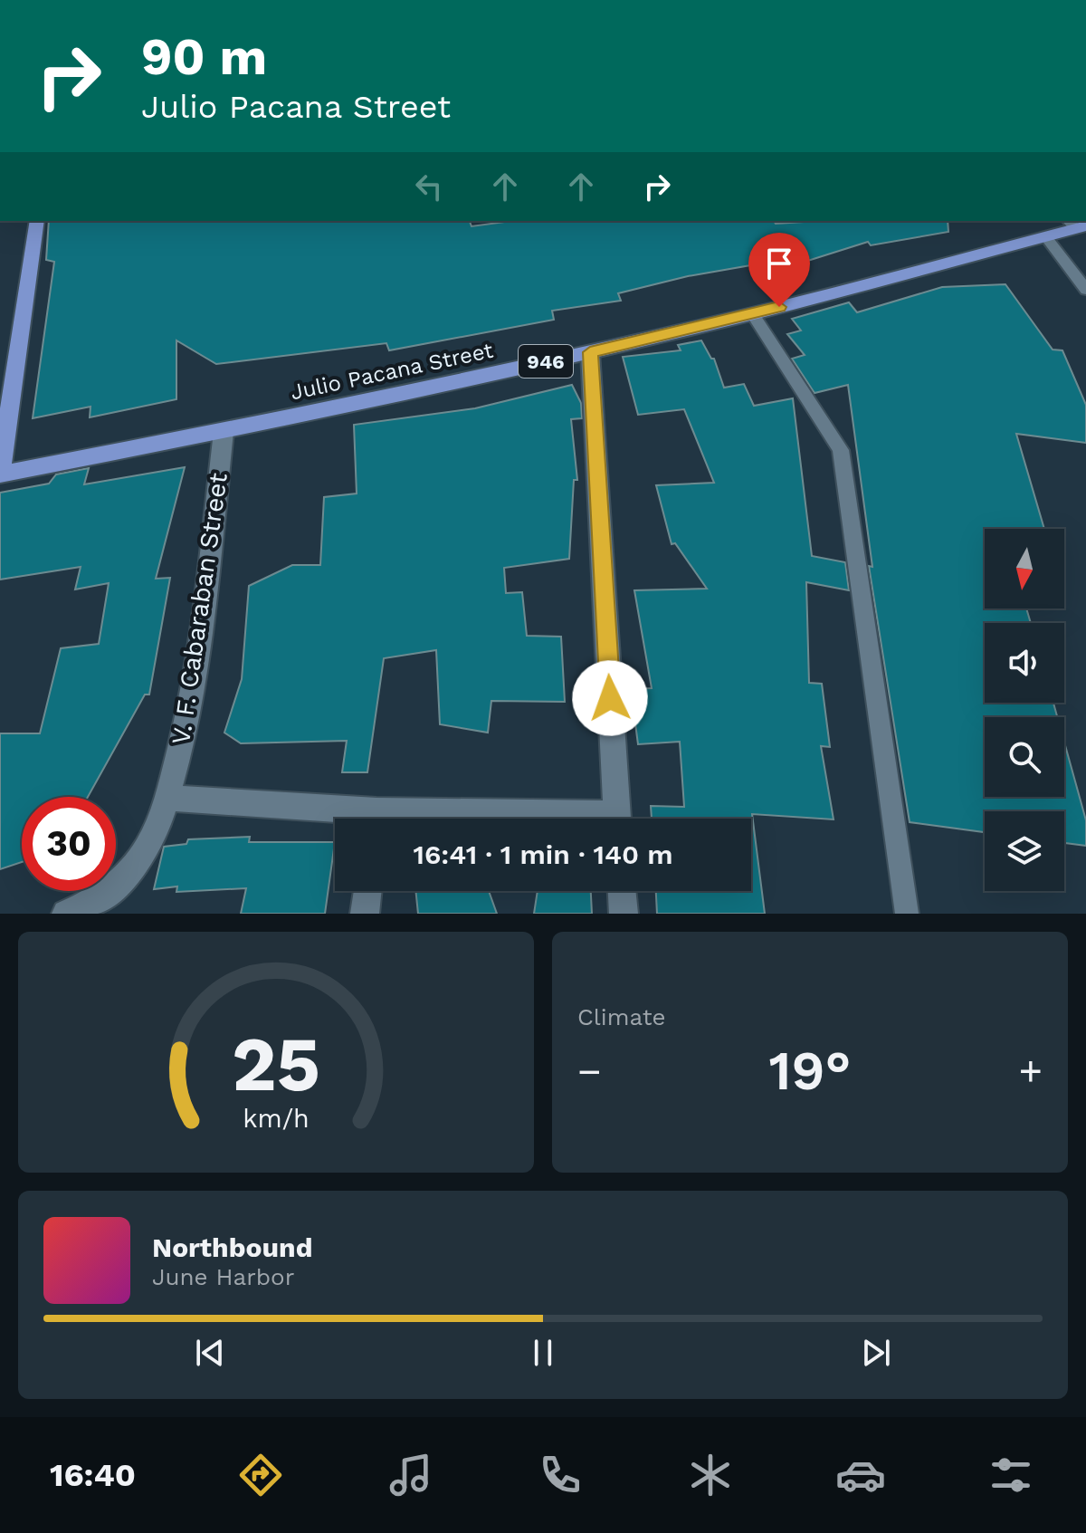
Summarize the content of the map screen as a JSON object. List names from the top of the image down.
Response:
{
  "streets": {
    "main road": ["946", "Julio Pacana Street"],
    "street": ["V. F. Cabaraban Street"]
  },
  "crossings": [
    ["Julio Pacana Street", "V. F. Cabaraban Street"]
  ],
  "north": "bottom",
  "page": {
    "turn": ["90 m", "Julio Pacana Street"],
    "limit": "30",
    "trip": "16:41 · 1 min · 140 m",
    "tile": "Climate",
    "heat": ["−", "19°", "+"],
    "song": ["Northbound", "June Harbor"],
    "tabs": "16:40",
    "gauge": ["25", "km/h"]
  }
}
